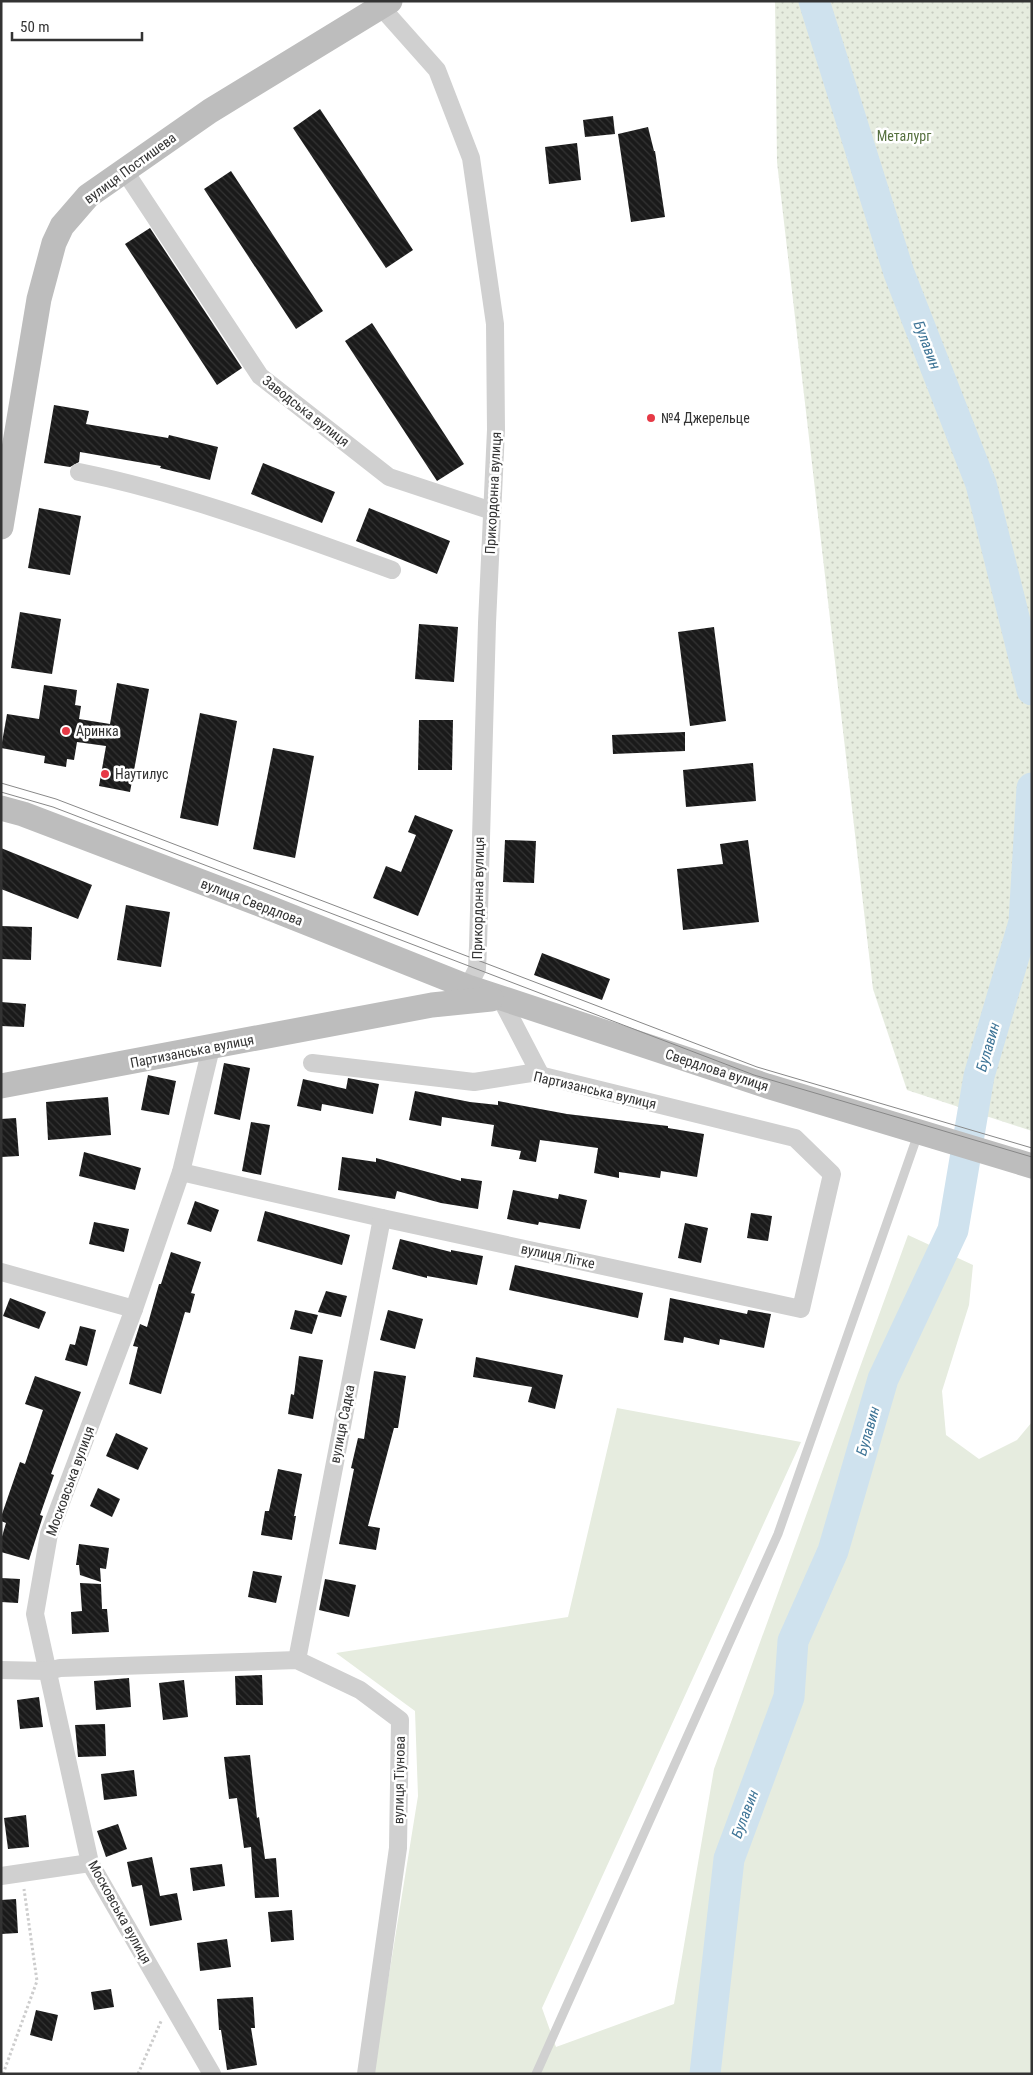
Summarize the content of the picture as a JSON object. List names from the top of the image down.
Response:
{
  "streets": {
    "street": [
      "вулиця Постишева",
      "Заводська вулиця",
      "Прикордонна вулиця",
      "вулиця Свердлова",
      "Партизанська вулиця",
      "Свердлова вулиця",
      "вулиця Літке",
      "вулиця Садка",
      "Московська вулиця",
      "вулиця Тіунова"
    ]
  },
  "crossings": [
    ["вулиця Постишева", "Заводська вулиця"],
    ["вулиця Постишева", "Прикордонна вулиця"],
    ["Заводська вулиця", "Прикордонна вулиця"],
    ["Прикордонна вулиця", "вулиця Свердлова"],
    ["вулиця Свердлова", "Партизанська вулиця"],
    ["вулиця Свердлова", "Свердлова вулиця"],
    ["Партизанська вулиця", "Свердлова вулиця"],
    ["Партизанська вулиця", "вулиця Літке"],
    ["Партизанська вулиця", "Московська вулиця"],
    ["вулиця Літке", "вулиця Садка"],
    ["вулиця Літке", "Московська вулиця"],
    ["вулиця Садка", "вулиця Тіунова"],
    ["Московська вулиця", "вулиця Тіунова"]
  ],
  "water": ["Булавин"],
  "parks": ["Металург"],
  "places": ["№4 Джерельце", "Аринка", "Наутилус"],
  "scale_bar": "50 m"
}
